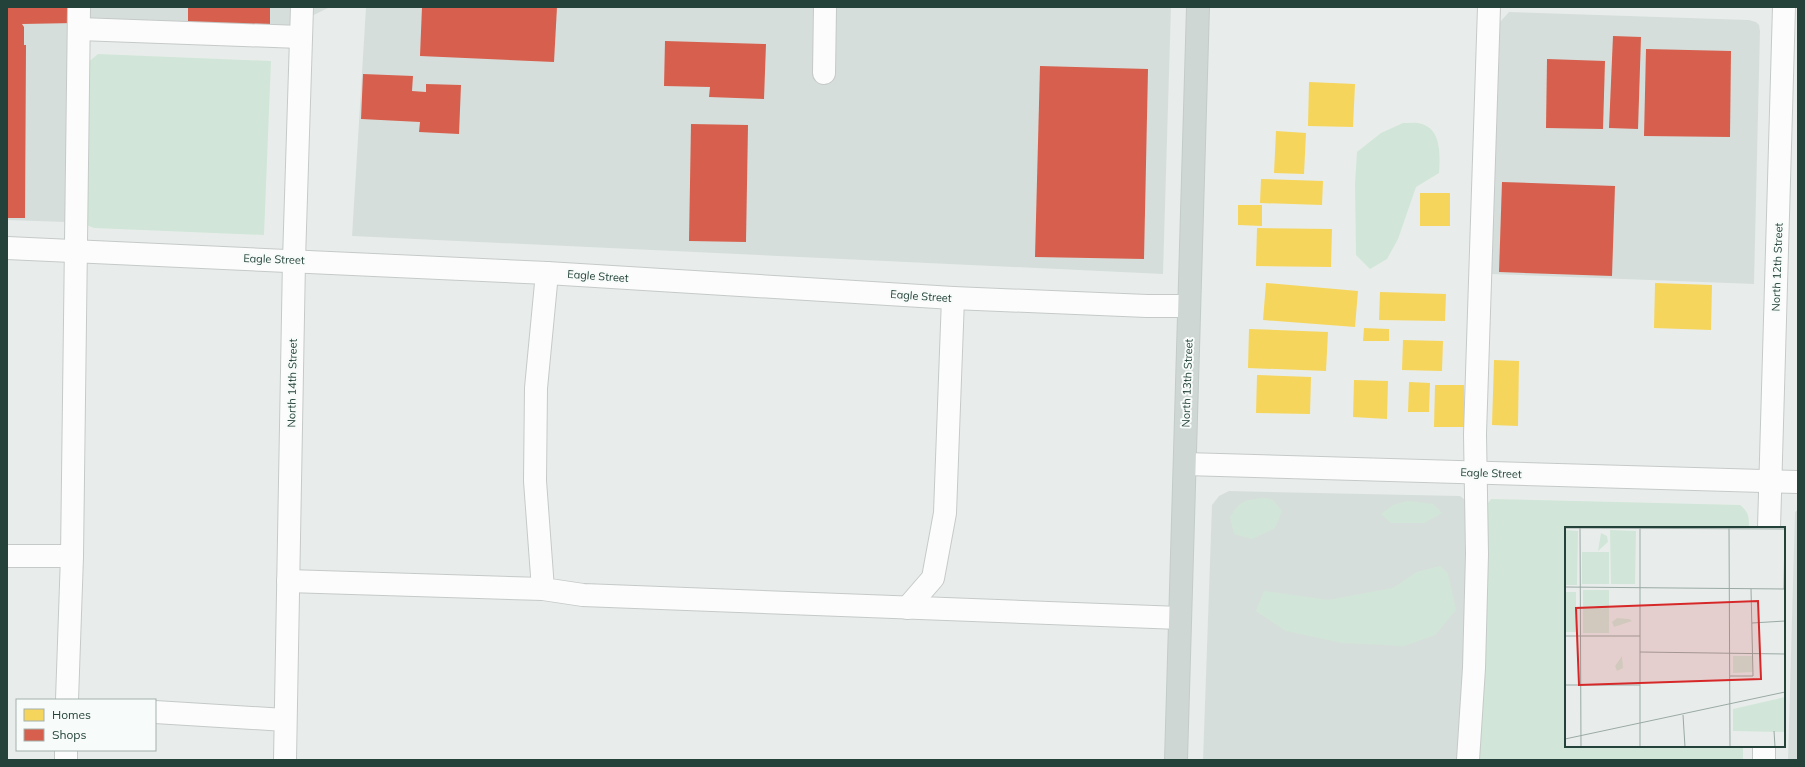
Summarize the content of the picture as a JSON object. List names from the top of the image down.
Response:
{
  "streets": {
    "main road": ["North 13th Street"],
    "street": ["Eagle Street", "North 12th Street", "North 14th Street"]
  },
  "crossings": [
    ["Eagle Street", "North 12th Street"],
    ["Eagle Street", "North 14th Street"],
    ["Eagle Street", "North 13th Street"]
  ],
  "legend": ["Homes", "Shops"]
}
